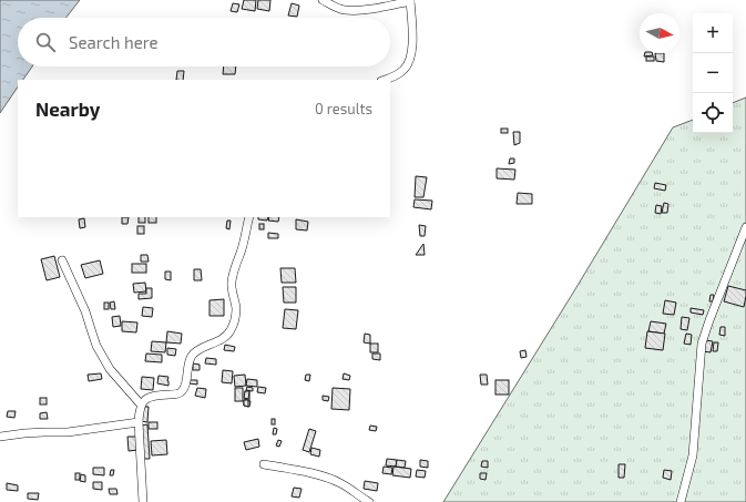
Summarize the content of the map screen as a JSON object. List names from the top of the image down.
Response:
{
  "north": "right",
  "page": {
    "map_buttons": ["+", "−"],
    "search": "Search here",
    "heading": ["Nearby", "0 results"]
  }
}
